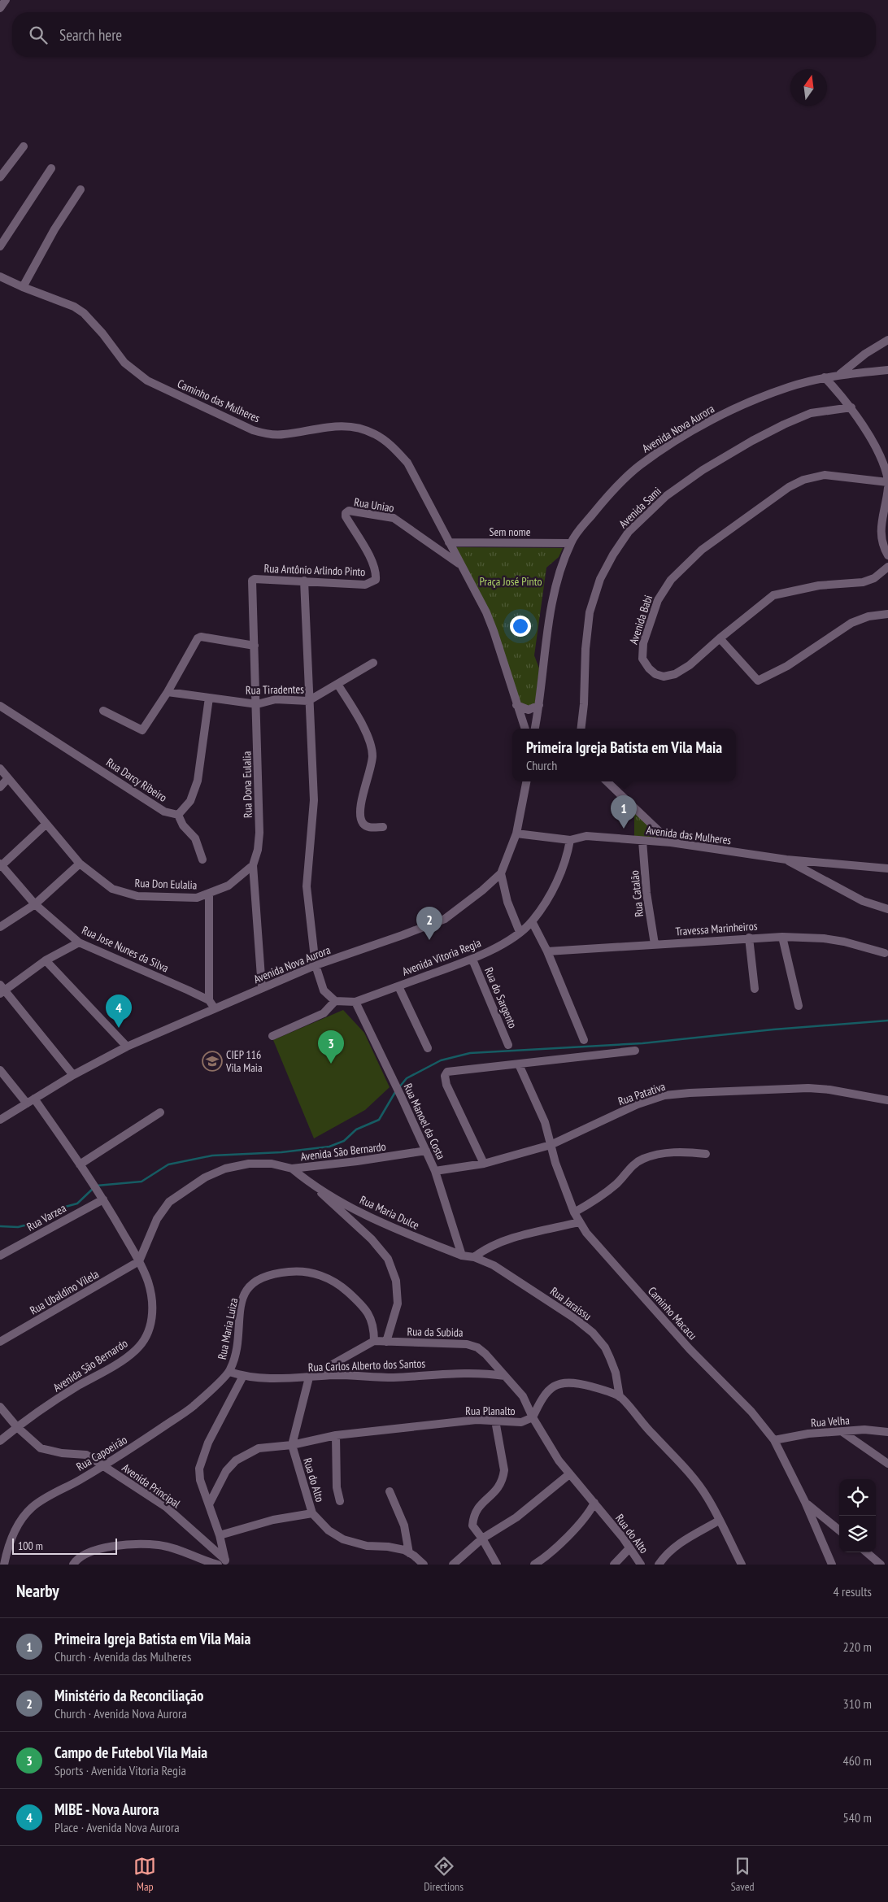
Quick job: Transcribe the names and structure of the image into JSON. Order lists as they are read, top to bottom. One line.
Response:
{"streets":{"street":["Caminho das Mulheres","Avenida Nova Aurora","Rua Uniao","Avenida Sami","Sem nome","Rua Antônio Arlindo Pinto","Avenida Babi","Rua Tiradentes","Rua Darcy Ribeiro","Rua Dona Eulalia","Avenida das Mulheres","Rua Don Eulalia","Rua Catalão","Travessa Marinheiros","Rua Jose Nunes da Silva","Avenida Vitoria Regia","Rua do Sargento","Rua Patativa","Rua Manoel da Costa","Avenida São Bernardo","Rua Maria Dulce","Rua Varzea","Rua Ubaldino Vilela","Rua Jaraissu","Caminho Macacu","Rua Maria Luiza","Rua da Subida","Rua Carlos Alberto dos Santos","Rua Planalto","Rua Velha","Rua Capoeirão","Rua do Alto","Avenida Principal"]},"crossings":[["Caminho das Mulheres","Rua Uniao"],["Caminho das Mulheres","Sem nome"],["Avenida Nova Aurora","Sem nome"],["Avenida Nova Aurora","Rua Dona Eulalia"],["Avenida Nova Aurora","Avenida das Mulheres"],["Avenida Nova Aurora","Avenida São Bernardo"],["Rua Uniao","Rua Antônio Arlindo Pinto"],["Rua Antônio Arlindo Pinto","Rua Dona Eulalia"],["Rua Tiradentes","Rua Dona Eulalia"],["Rua Dona Eulalia","Rua Don Eulalia"],["Avenida das Mulheres","Rua Catalão"],["Avenida das Mulheres","Avenida Vitoria Regia"],["Rua Catalão","Travessa Marinheiros"],["Avenida Vitoria Regia","Rua do Sargento"],["Avenida Vitoria Regia","Rua Manoel da Costa"],["Rua Patativa","Rua Manoel da Costa"],["Rua Patativa","Caminho Macacu"],["Rua Manoel da Costa","Avenida São Bernardo"],["Rua Manoel da Costa","Rua Maria Dulce"],["Rua Manoel da Costa","Rua Jaraissu"],["Avenida São Bernardo","Rua Maria Dulce"],["Avenida São Bernardo","Rua Varzea"],["Avenida São Bernardo","Rua Ubaldino Vilela"],["Avenida São Bernardo","Avenida Principal"],["Rua Maria Dulce","Rua Jaraissu"],["Caminho Macacu","Rua Velha"],["Rua Maria Luiza","Rua da Subida"],["Rua Maria Luiza","Rua Carlos Alberto dos Santos"],["Rua Maria Luiza","Rua Capoeirão"],["Rua da Subida","Rua Carlos Alberto dos Santos"],["Rua da Subida","Rua Planalto"],["Rua da Subida","Rua Capoeirão"],["Rua da Subida","Rua do Alto"],["Rua Carlos Alberto dos Santos","Rua Capoeirão"],["Rua Planalto","Rua do Alto"],["Rua Capoeirão","Avenida Principal"]],"parks":["Praça José Pinto"],"places":{"school or university":["CIEP 116 Vila Maia"]},"scale_bar":"100 m","north":"top","page":{"search":"Search here","popup":["Primeira Igreja Batista em Vila Maia","Church"],"pins":["1","2","4","3"],"scale":"100 m","heading":["Nearby","4 results"],"list":[{"mark":"1","name":"Primeira Igreja Batista em Vila Maia","note":"Church · Avenida das Mulheres","value":"220 m"},{"mark":"2","name":"Ministério da Reconciliação","note":"Church · Avenida Nova Aurora","value":"310 m"},{"mark":"3","name":"Campo de Futebol Vila Maia","note":"Sports · Avenida Vitoria Regia","value":"460 m"},{"mark":"4","name":"MIBE - Nova Aurora","note":"Place · Avenida Nova Aurora","value":"540 m"}],"nav":["Map","Directions","Saved"]}}
